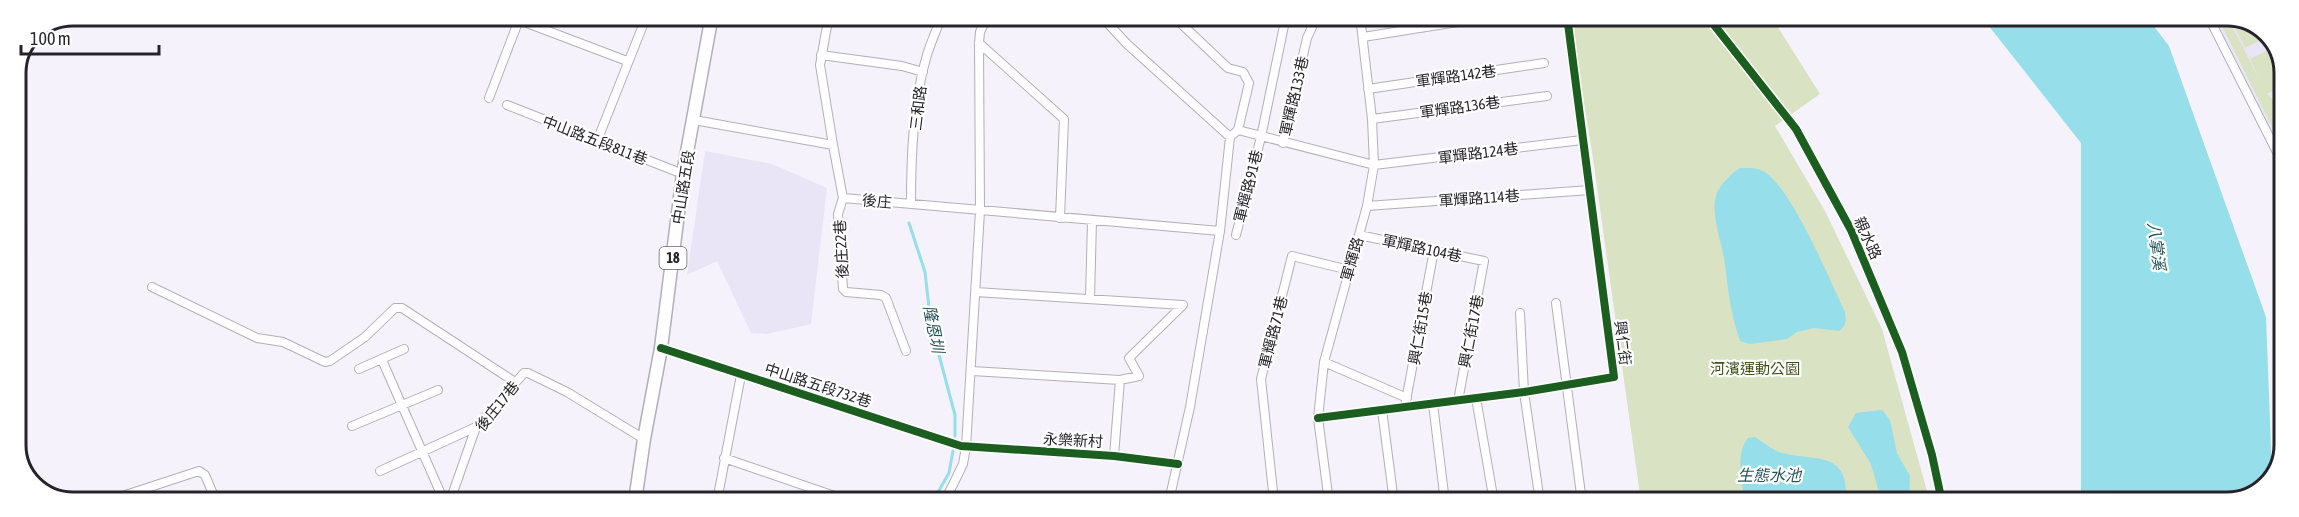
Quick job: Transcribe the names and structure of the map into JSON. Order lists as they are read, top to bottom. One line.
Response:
{"streets":{"main road":["中山路五段","18"],"street":["軍輝路142巷","軍輝路133巷","軍輝路136巷","三和路","中山路五段811巷","軍輝路124巷","軍輝路91巷","軍輝路114巷","後庄","親水路","軍輝路104巷","後庄22巷","軍輝路","興仁街15巷","興仁街17巷","軍輝路71巷","興仁街","中山路五段732巷","後庄17巷","永樂新村"]},"crossings":[["軍輝路142巷","軍輝路"],["軍輝路133巷","軍輝路91巷"],["軍輝路136巷","軍輝路"],["三和路","後庄"],["中山路五段811巷","中山路五段"],["軍輝路124巷","軍輝路91巷"],["軍輝路124巷","軍輝路"],["軍輝路124巷","興仁街"],["軍輝路91巷","軍輝路"],["中山路五段","中山路五段732巷"],["中山路五段","後庄17巷"],["軍輝路114巷","軍輝路"],["軍輝路114巷","興仁街"],["後庄","後庄22巷"],["軍輝路104巷","軍輝路"],["軍輝路104巷","興仁街15巷"],["軍輝路104巷","興仁街17巷"],["軍輝路","軍輝路71巷"],["軍輝路","興仁街"],["興仁街15巷","興仁街"],["興仁街17巷","興仁街"],["中山路五段732巷","永樂新村"]],"water":["八掌溪","隆恩圳","生態水池"],"parks":["河濱運動公園"],"scale_bar":"100 m"}
